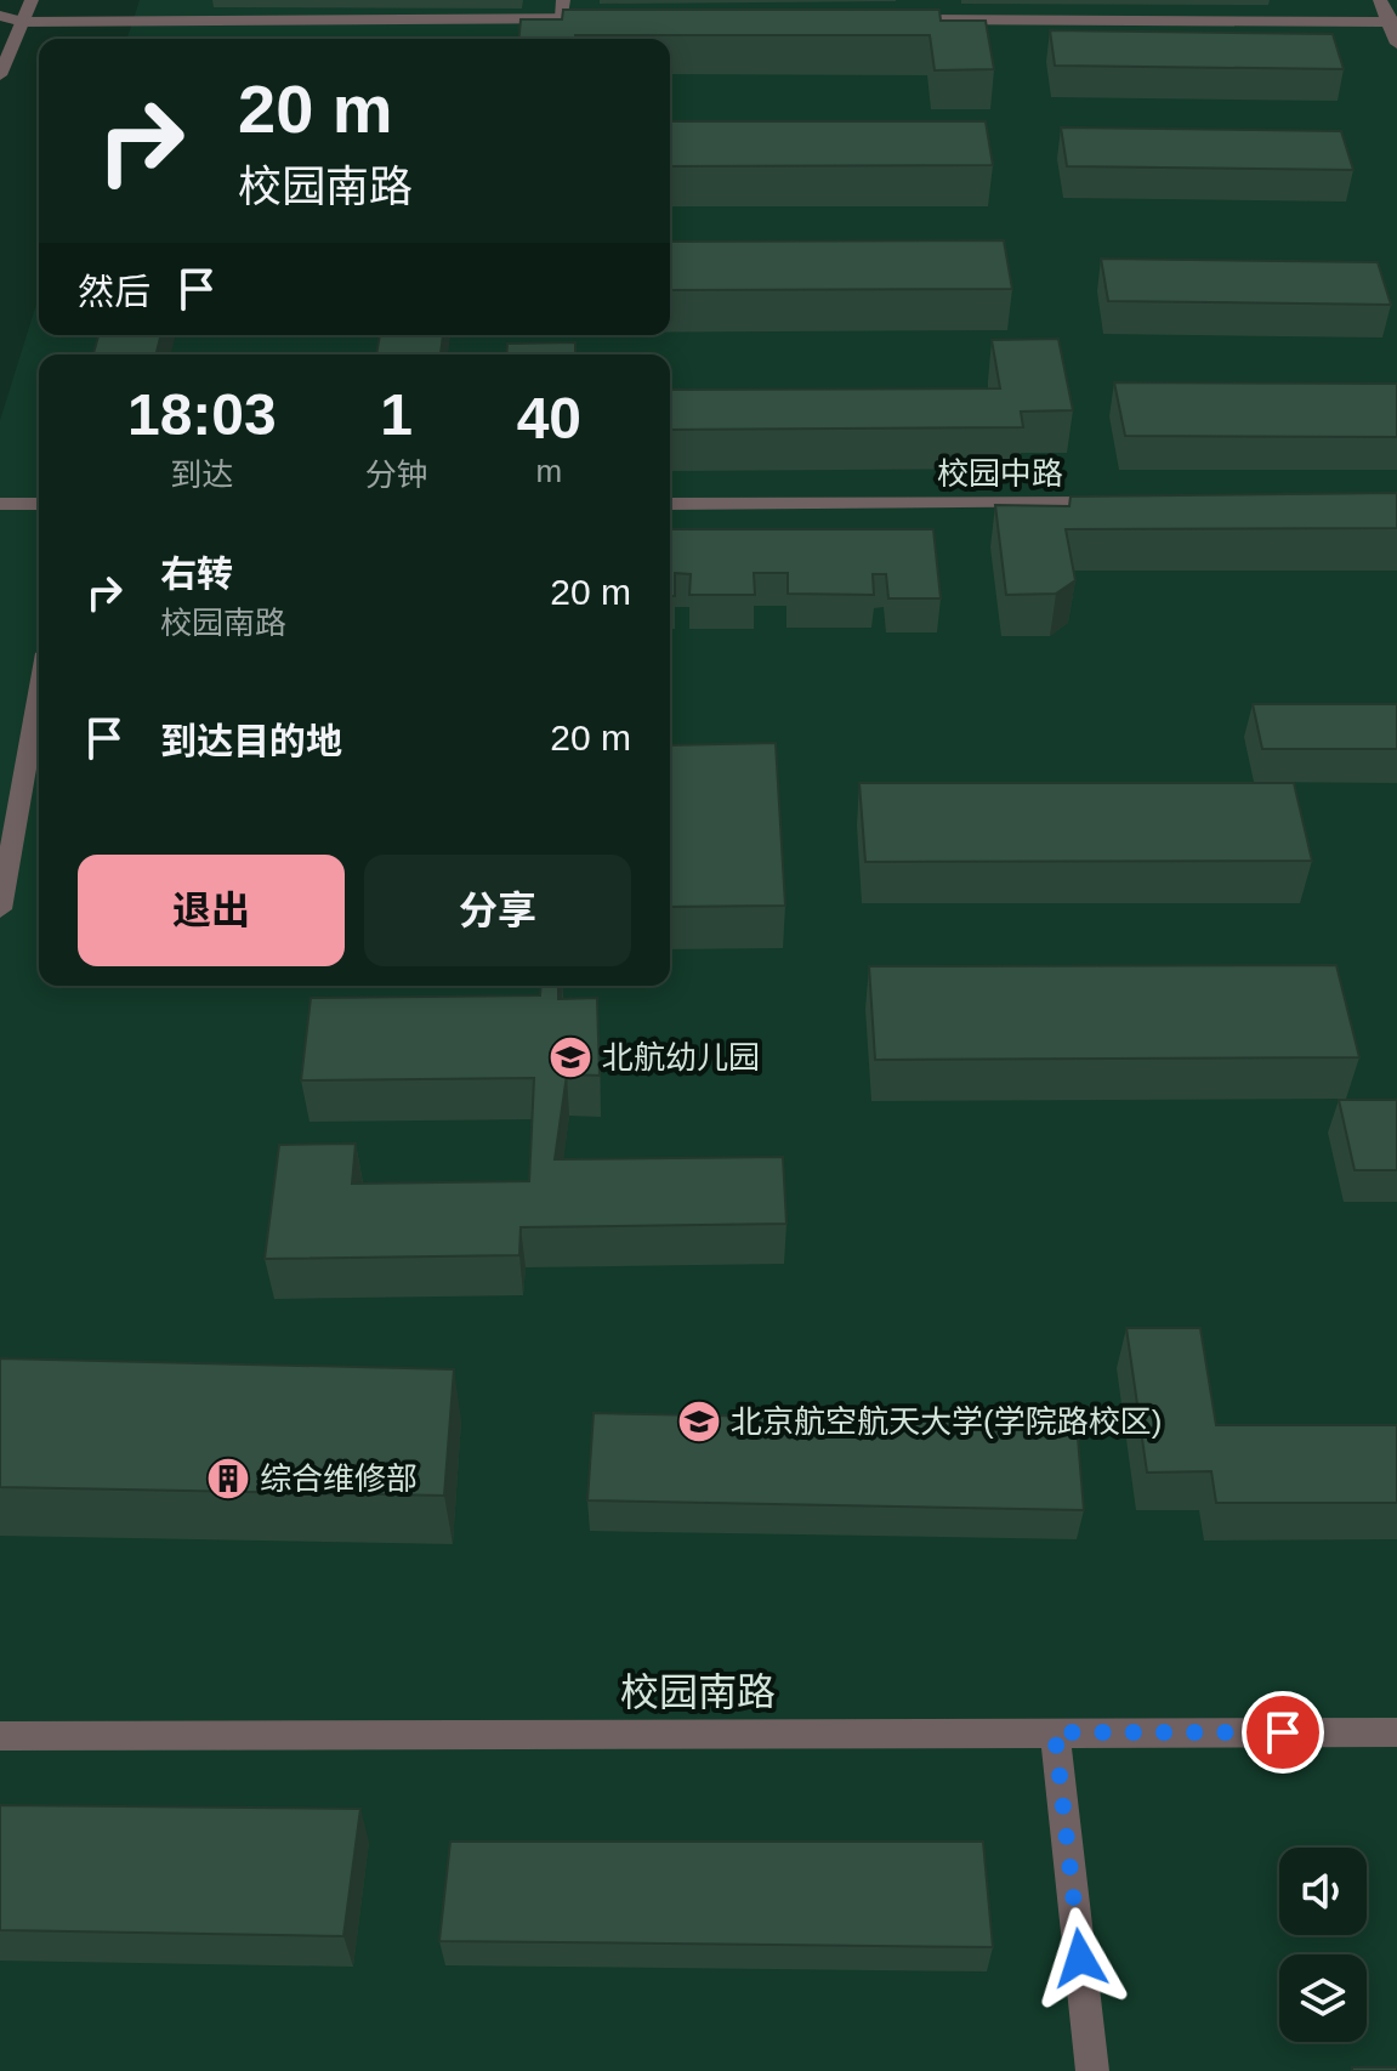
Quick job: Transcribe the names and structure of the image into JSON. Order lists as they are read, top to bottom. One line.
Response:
{"streets":{"street":["校园中路","校园南路"]},"places":{"school or university":["北航幼儿园","北京航空航天大学(学院路校区)"],"building":["综合维修部"]},"page":{"turn":["20 m","校园南路"],"then":"然后","eta":["18:03","到达","1","分钟","40","m"],"list":[{"name":"右转","note":"校园南路","value":"20 m"},{"name":"到达目的地","value":"20 m"}],"buttons":["退出","分享"]}}
